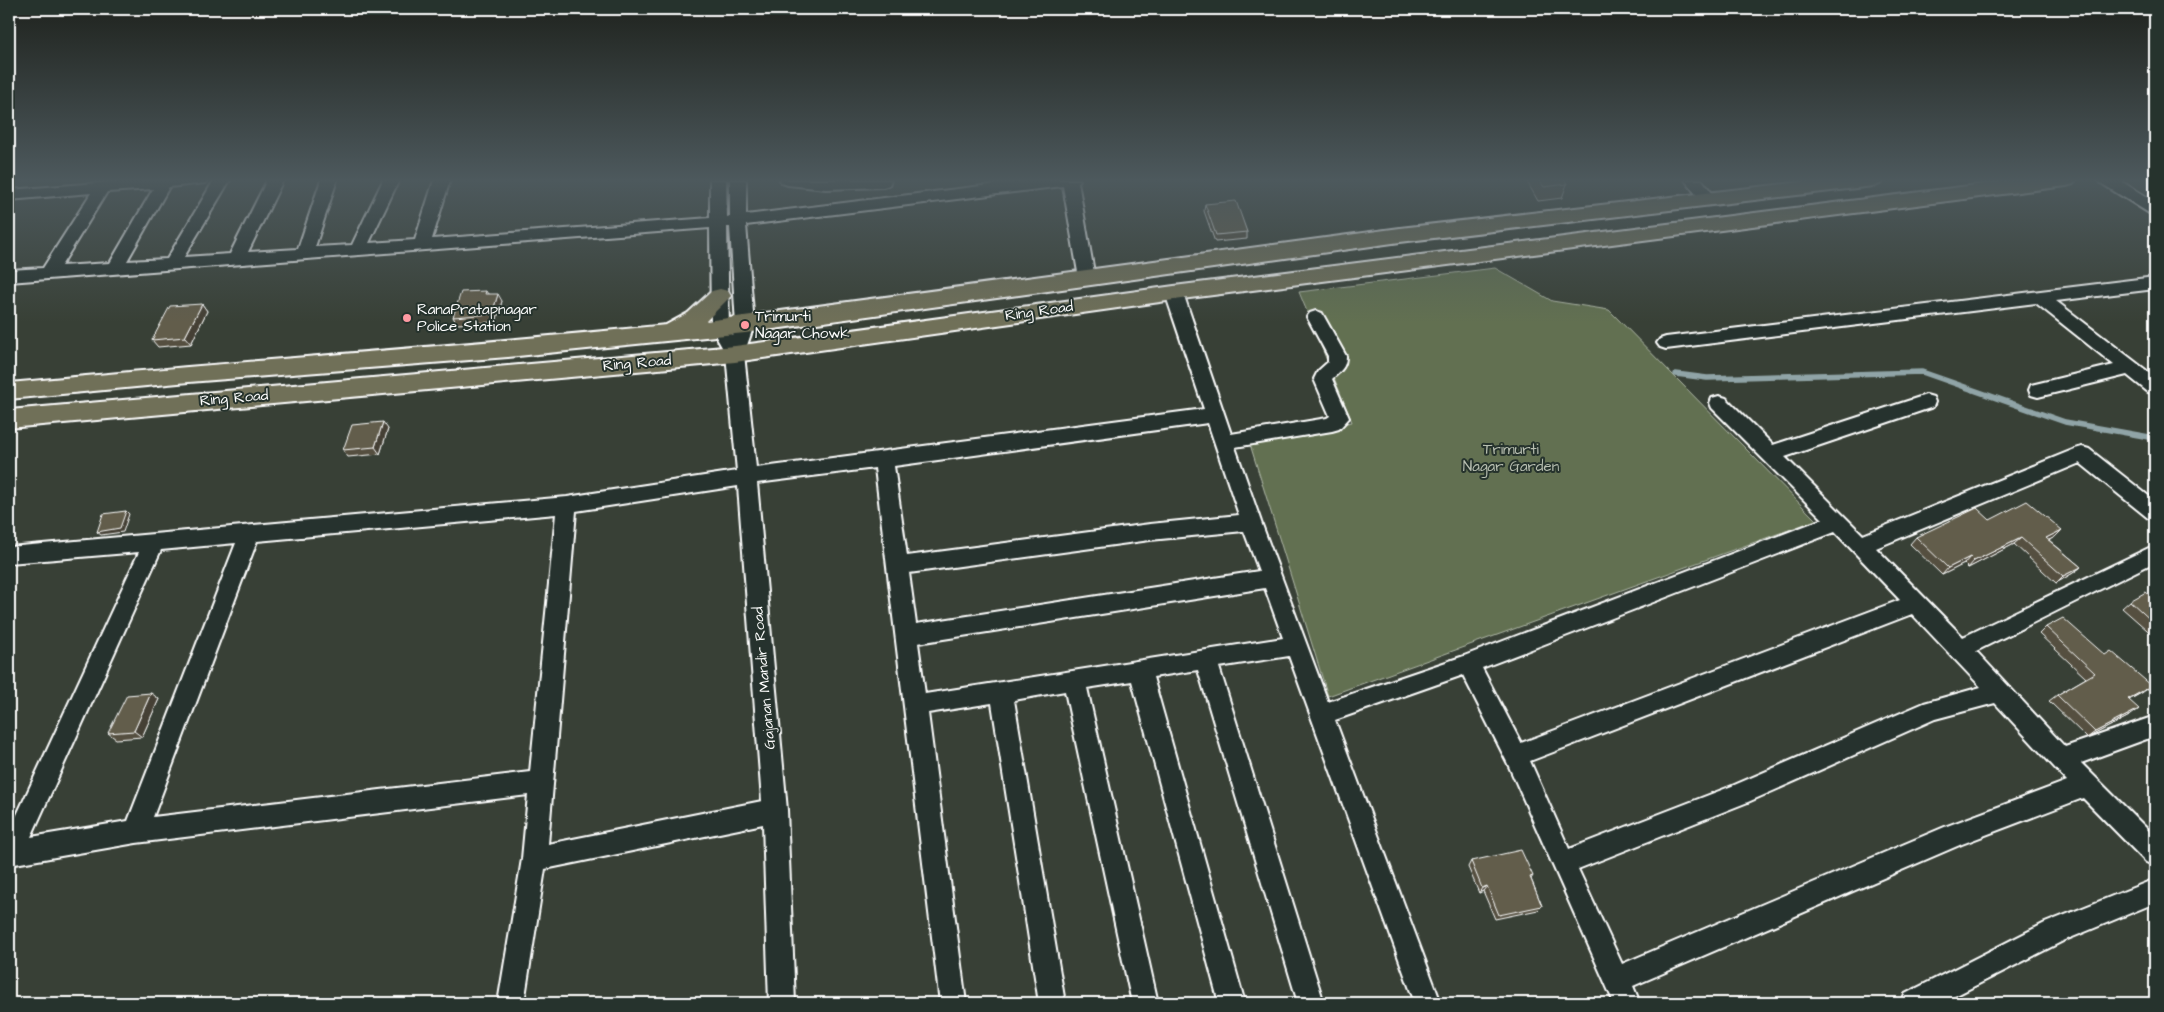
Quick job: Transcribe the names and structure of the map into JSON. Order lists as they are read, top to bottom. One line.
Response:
{"streets":{"main road":["Ring Road"],"street":["Gajanan Mandir Road"]},"crossings":[["Ring Road","Gajanan Mandir Road"]],"parks":["Trimurti Nagar Garden"],"places":["RanaPratapnagar Police Station","Trimurti Nagar Chowk"]}
